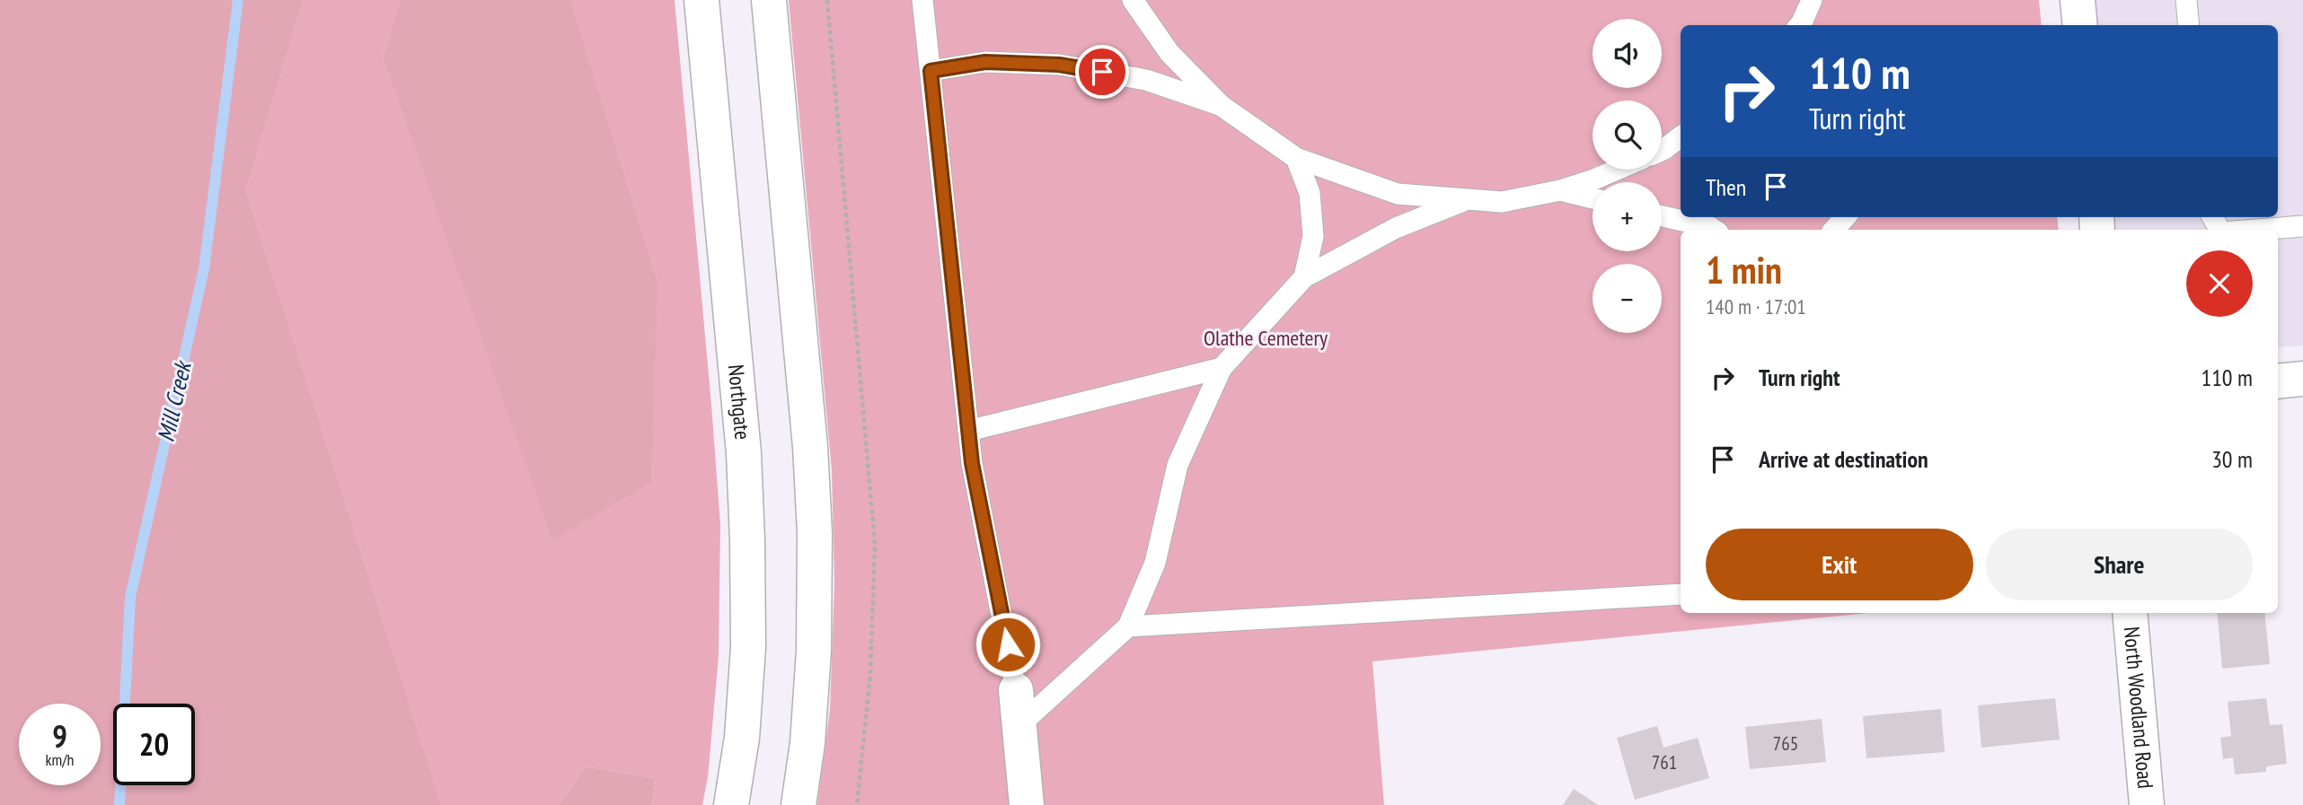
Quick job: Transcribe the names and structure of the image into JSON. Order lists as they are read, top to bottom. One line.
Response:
{"streets":{"main road":["Northgate","North Woodland Road"]},"water":["Mill Creek"],"parks":["Olathe Cemetery"],"house_numbers":["765","761"],"page":{"map_buttons":["+","−"],"turn":["110 m","Turn right"],"then":"Then","heading":["1 min","140 m · 17:01"],"list":[{"name":"Turn right","value":"110 m"},{"name":"Arrive at destination","value":"30 m"}],"buttons":["Exit","Share"],"speed":"9 km/h","limit":"20"}}
